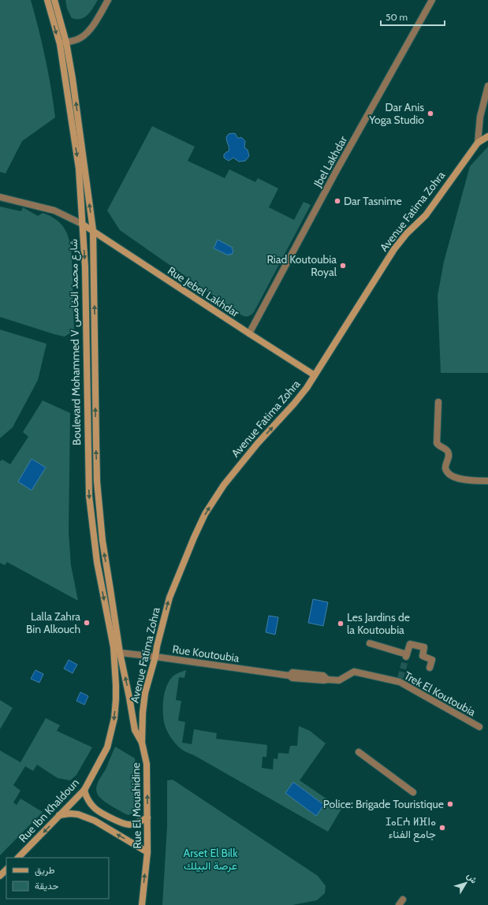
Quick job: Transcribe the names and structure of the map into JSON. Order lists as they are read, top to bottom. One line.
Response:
{"streets":{"main road":["Avenue Fatima Zohra","Rue Jebel Lakhdar","Boulevard Mohammed V شارع محمد الخامس","Rue El Mouahidine","Rue Ibn Khaldoun"],"street":["Jbel Lakhdar","Rue Koutoubia","Trek El Koutoubia"]},"crossings":[["Jbel Lakhdar","Rue Jebel Lakhdar"],["Avenue Fatima Zohra","Rue Jebel Lakhdar"],["Avenue Fatima Zohra","Rue Koutoubia"],["Avenue Fatima Zohra","Rue El Mouahidine"],["Rue Jebel Lakhdar","Boulevard Mohammed V شارع محمد الخامس"],["Boulevard Mohammed V شارع محمد الخامس","Rue Koutoubia"],["Boulevard Mohammed V شارع محمد الخامس","Rue El Mouahidine"],["Boulevard Mohammed V شارع محمد الخامس","Rue Ibn Khaldoun"],["Rue Koutoubia","Trek El Koutoubia"],["Rue Koutoubia","Rue El Mouahidine"]],"one_way":["Avenue Fatima Zohra","Rue El Mouahidine","Rue Ibn Khaldoun"],"parks":["Arset El Bilk عرصة البيلك"],"places":["Dar Anis Yoga Studio","Dar Tasnime","Riad Koutoubia Royal","Lalla Zahra Bin Alkouch","Les Jardins de la Koutoubia","Police: Brigade Touristique","ⵊⴰⵎⵄ ⵍⴼⵏⴰ جامع الفناء"],"legend":["طريق","حديقة"],"scale_bar":"50 m","north":"top right"}
